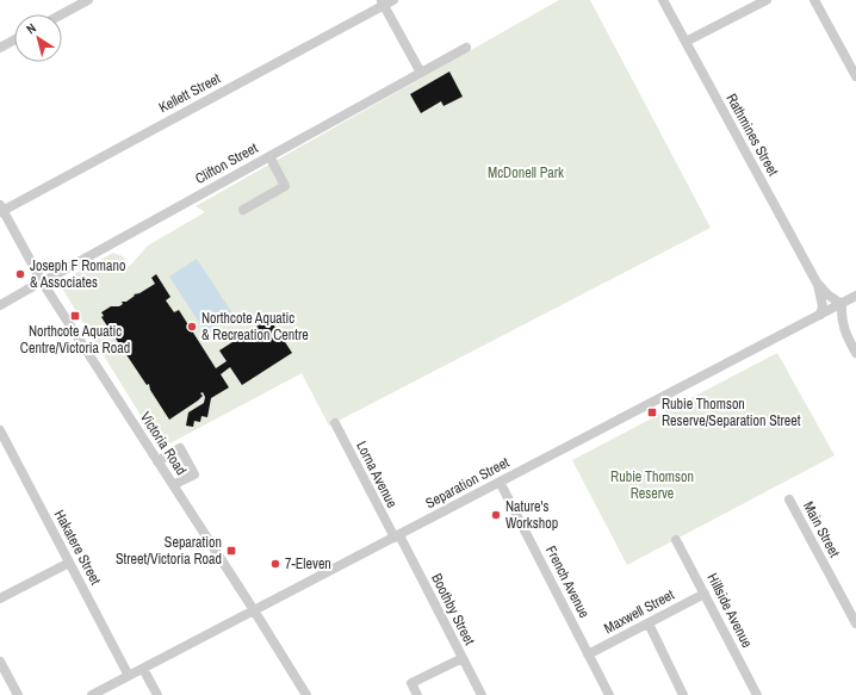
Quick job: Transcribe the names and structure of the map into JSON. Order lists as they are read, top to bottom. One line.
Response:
{"streets":{"street":["Kellett Street","Rathmines Street","Clifton Street","Victoria Road","Lorna Avenue","Separation Street","Main Street","Hakatere Street","French Avenue","Boothby Street","Hillside Avenue","Maxwell Street"]},"crossings":[["Kellett Street","Victoria Road"],["Rathmines Street","Separation Street"],["Clifton Street","Victoria Road"],["Victoria Road","Separation Street"],["Lorna Avenue","Separation Street"],["Lorna Avenue","Boothby Street"],["Separation Street","Hakatere Street"],["Separation Street","French Avenue"],["Separation Street","Boothby Street"],["French Avenue","Maxwell Street"],["Hillside Avenue","Maxwell Street"]],"parks":["McDonell Park","Rubie Thomson Reserve"],"places":{"other":["Joseph F Romano & Associates","Northcote Aquatic & Recreation Centre","Nature's Workshop","7-Eleven"],"transit":["Northcote Aquatic Centre/Victoria Road","Rubie Thomson Reserve/Separation Street","Separation Street/Victoria Road"]},"north":"top left"}
